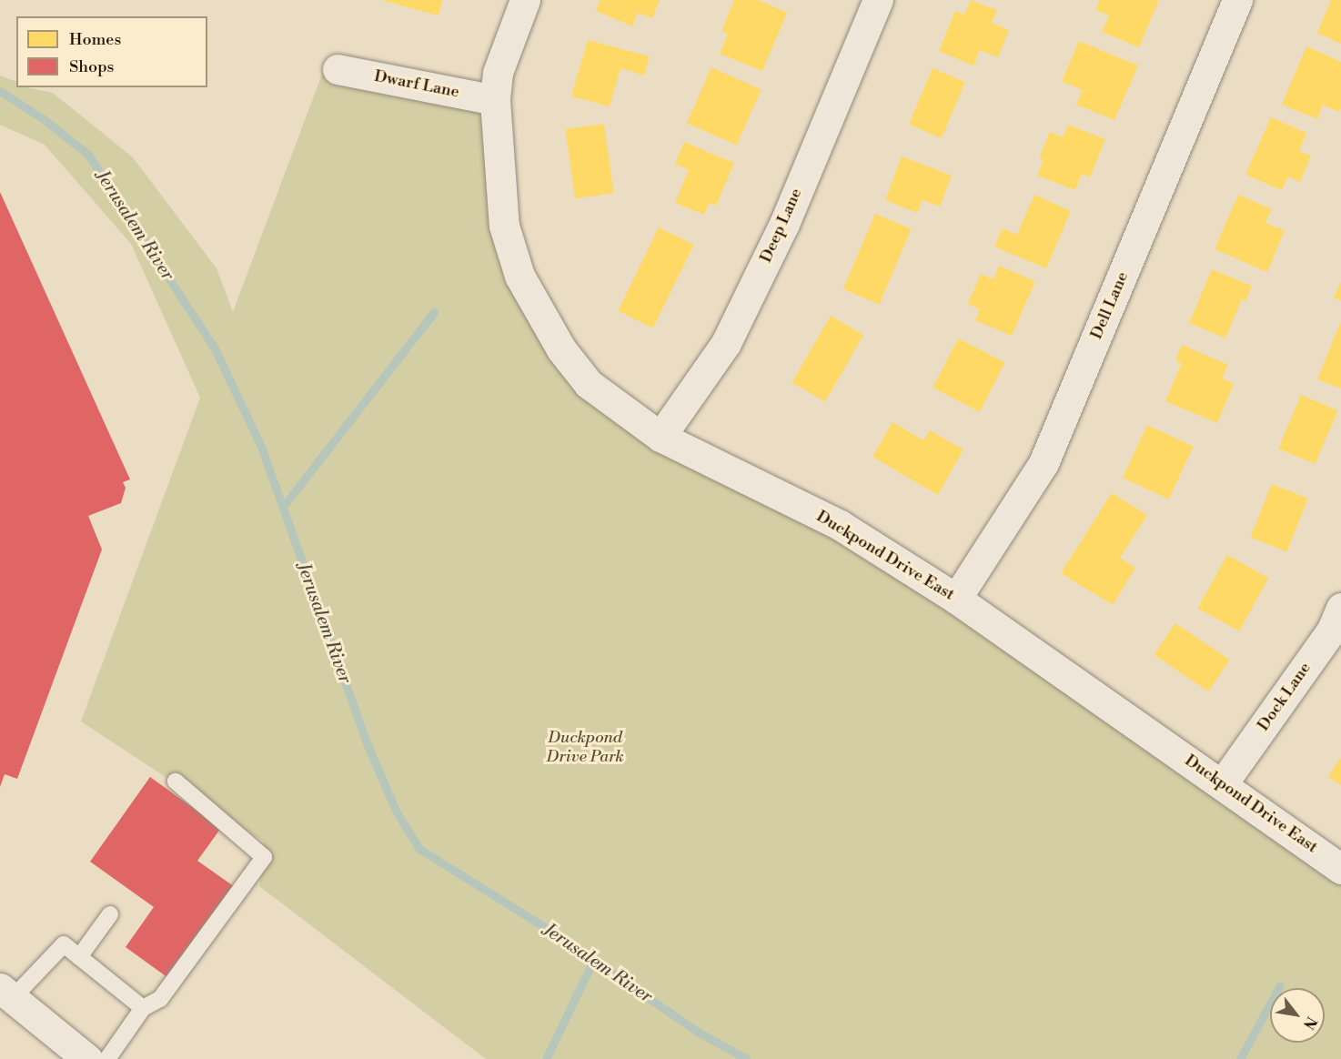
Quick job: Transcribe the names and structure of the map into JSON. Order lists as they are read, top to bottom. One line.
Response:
{"streets":{"street":["Dwarf Lane","Deep Lane","Dell Lane","Duckpond Drive East","Dock Lane"]},"crossings":[["Dwarf Lane","Duckpond Drive East"],["Deep Lane","Duckpond Drive East"],["Dell Lane","Duckpond Drive East"],["Duckpond Drive East","Dock Lane"]],"water":["Jerusalem River"],"parks":["Duckpond Drive Park"],"legend":["Homes","Shops"],"north":"bottom right"}
